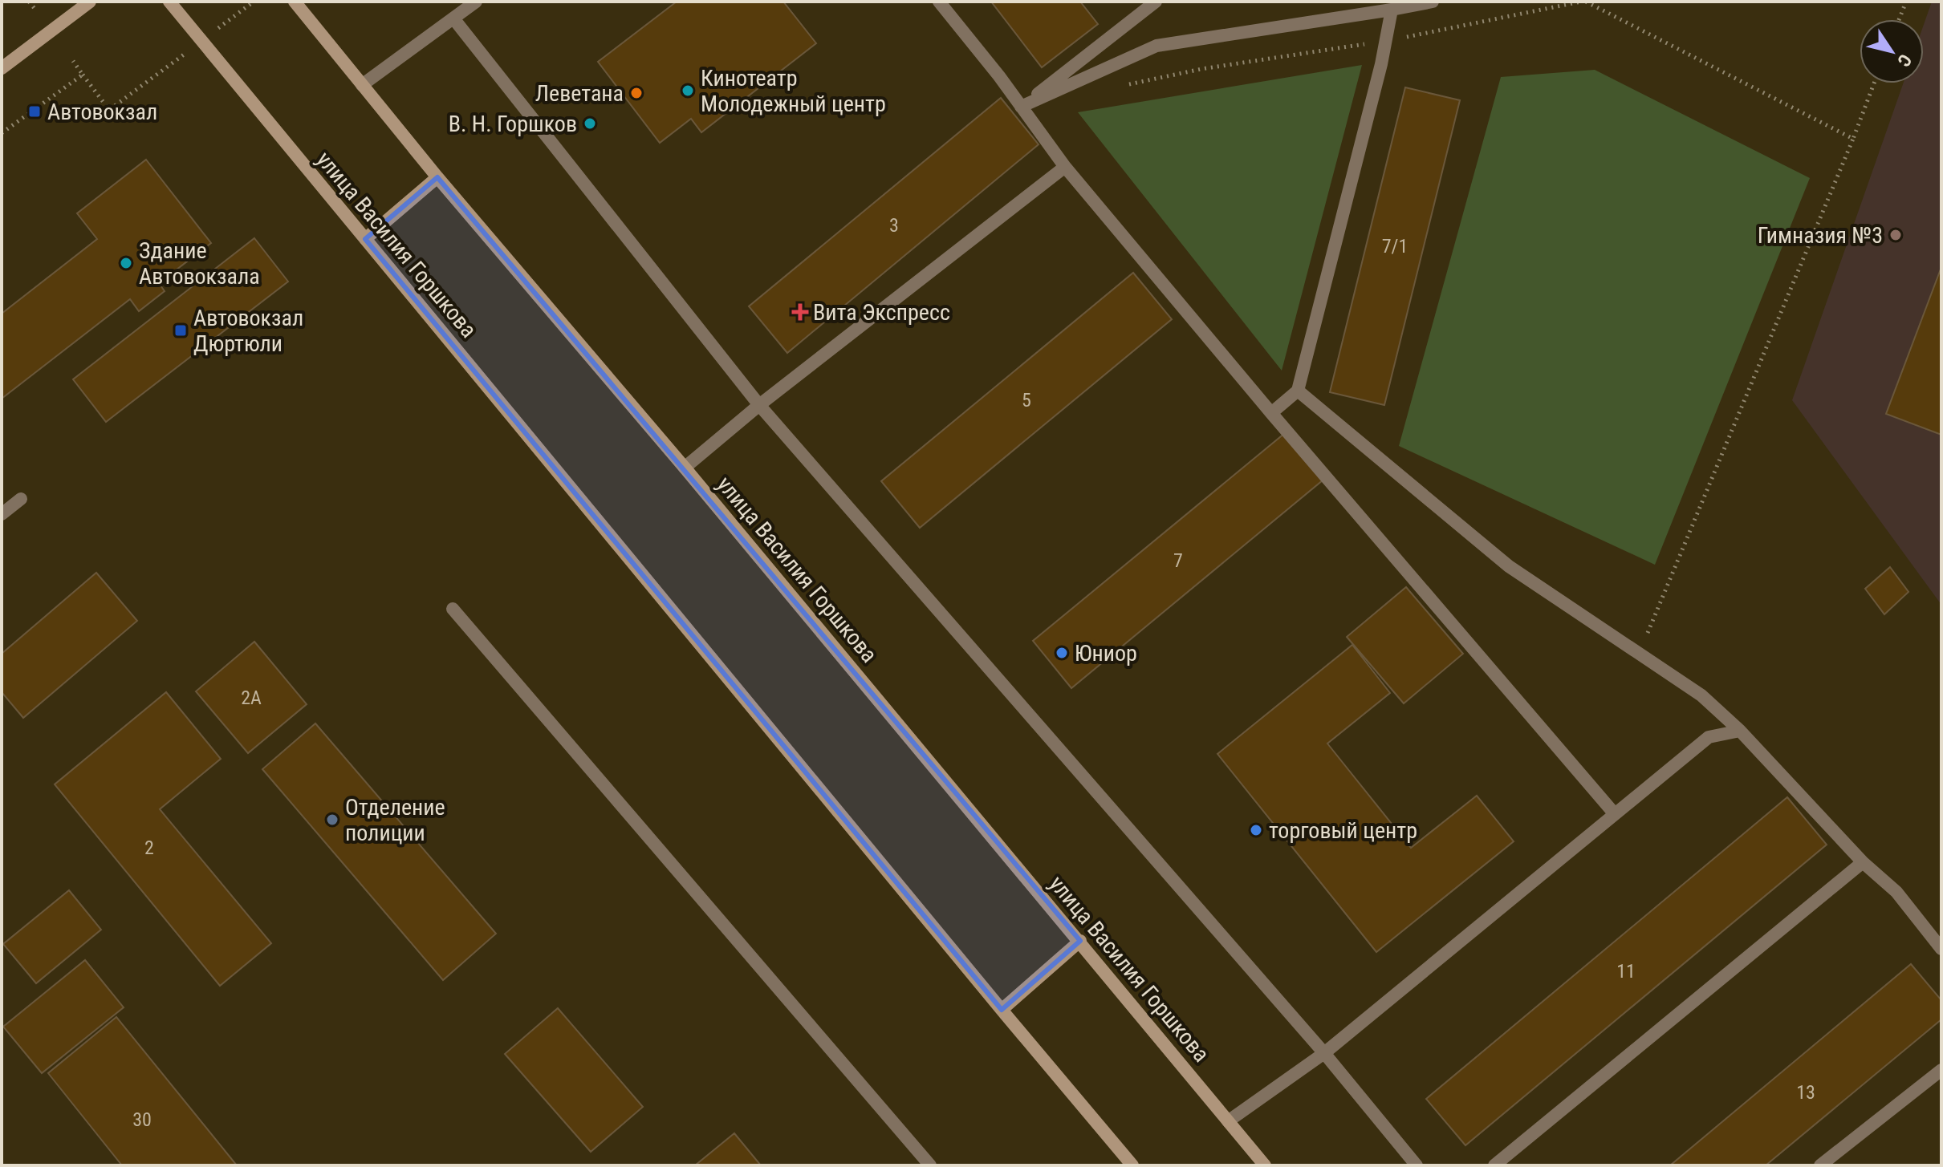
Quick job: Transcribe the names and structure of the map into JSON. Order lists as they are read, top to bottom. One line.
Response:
{"streets":{"main road":["улица Василия Горшкова"]},"places":{"other":["Кинотеатр Молодежный центр","Леветана","В. Н. Горшков","Гимназия №3","Здание Автовокзала","Юниор","Отделение полиции","торговый центр"],"transit":["Автовокзал","Автовокзал Дюртюли"],"health":["Вита Экспресс"]},"house_numbers":["3","7/1","5","7","2А","2","11","13","30"],"north":"bottom right"}
